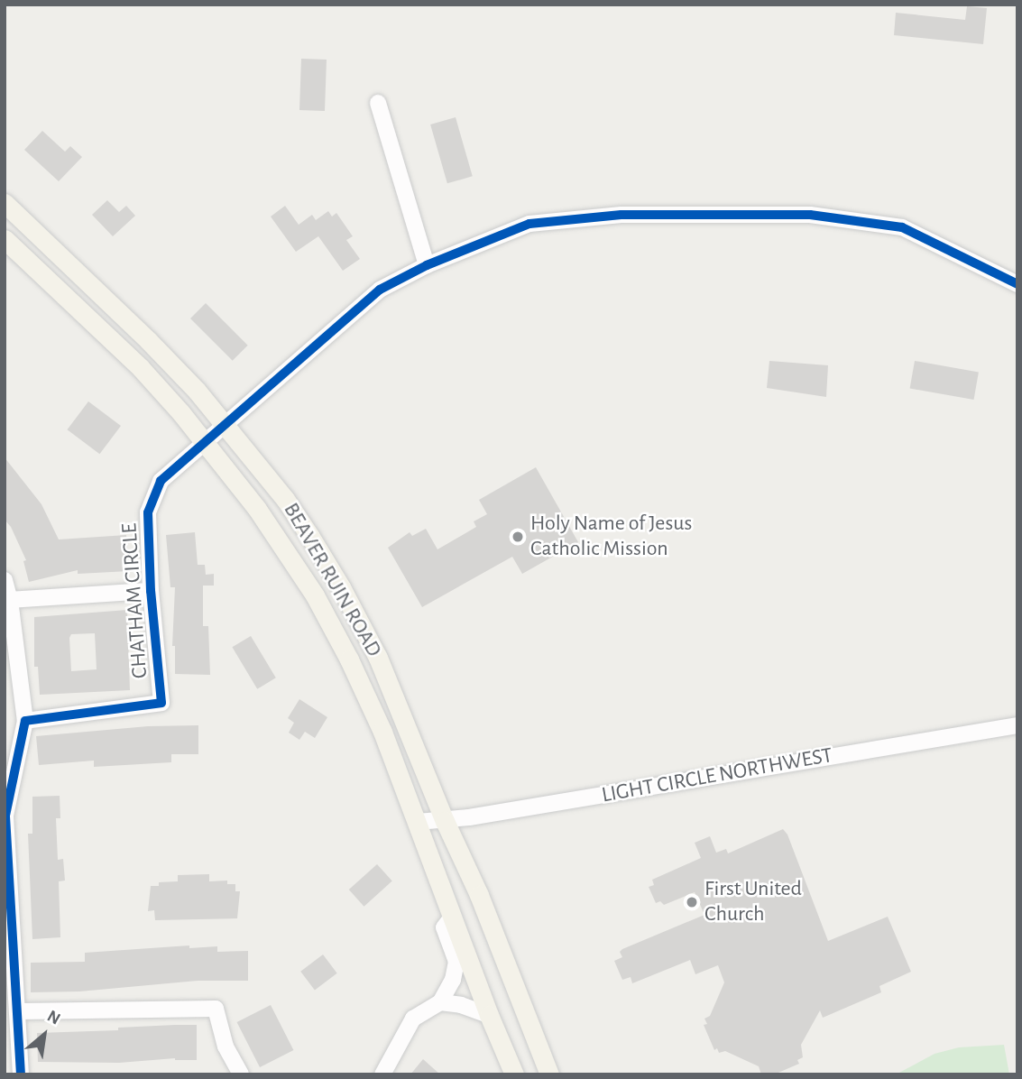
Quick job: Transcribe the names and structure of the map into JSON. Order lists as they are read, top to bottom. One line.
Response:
{"streets":{"main road":["BEAVER RUIN ROAD"],"street":["CHATHAM CIRCLE","LIGHT CIRCLE NORTHWEST"]},"crossings":[["BEAVER RUIN ROAD","CHATHAM CIRCLE"],["BEAVER RUIN ROAD","LIGHT CIRCLE NORTHWEST"]],"places":["Holy Name of Jesus Catholic Mission","First United Church"],"north":"top right"}
